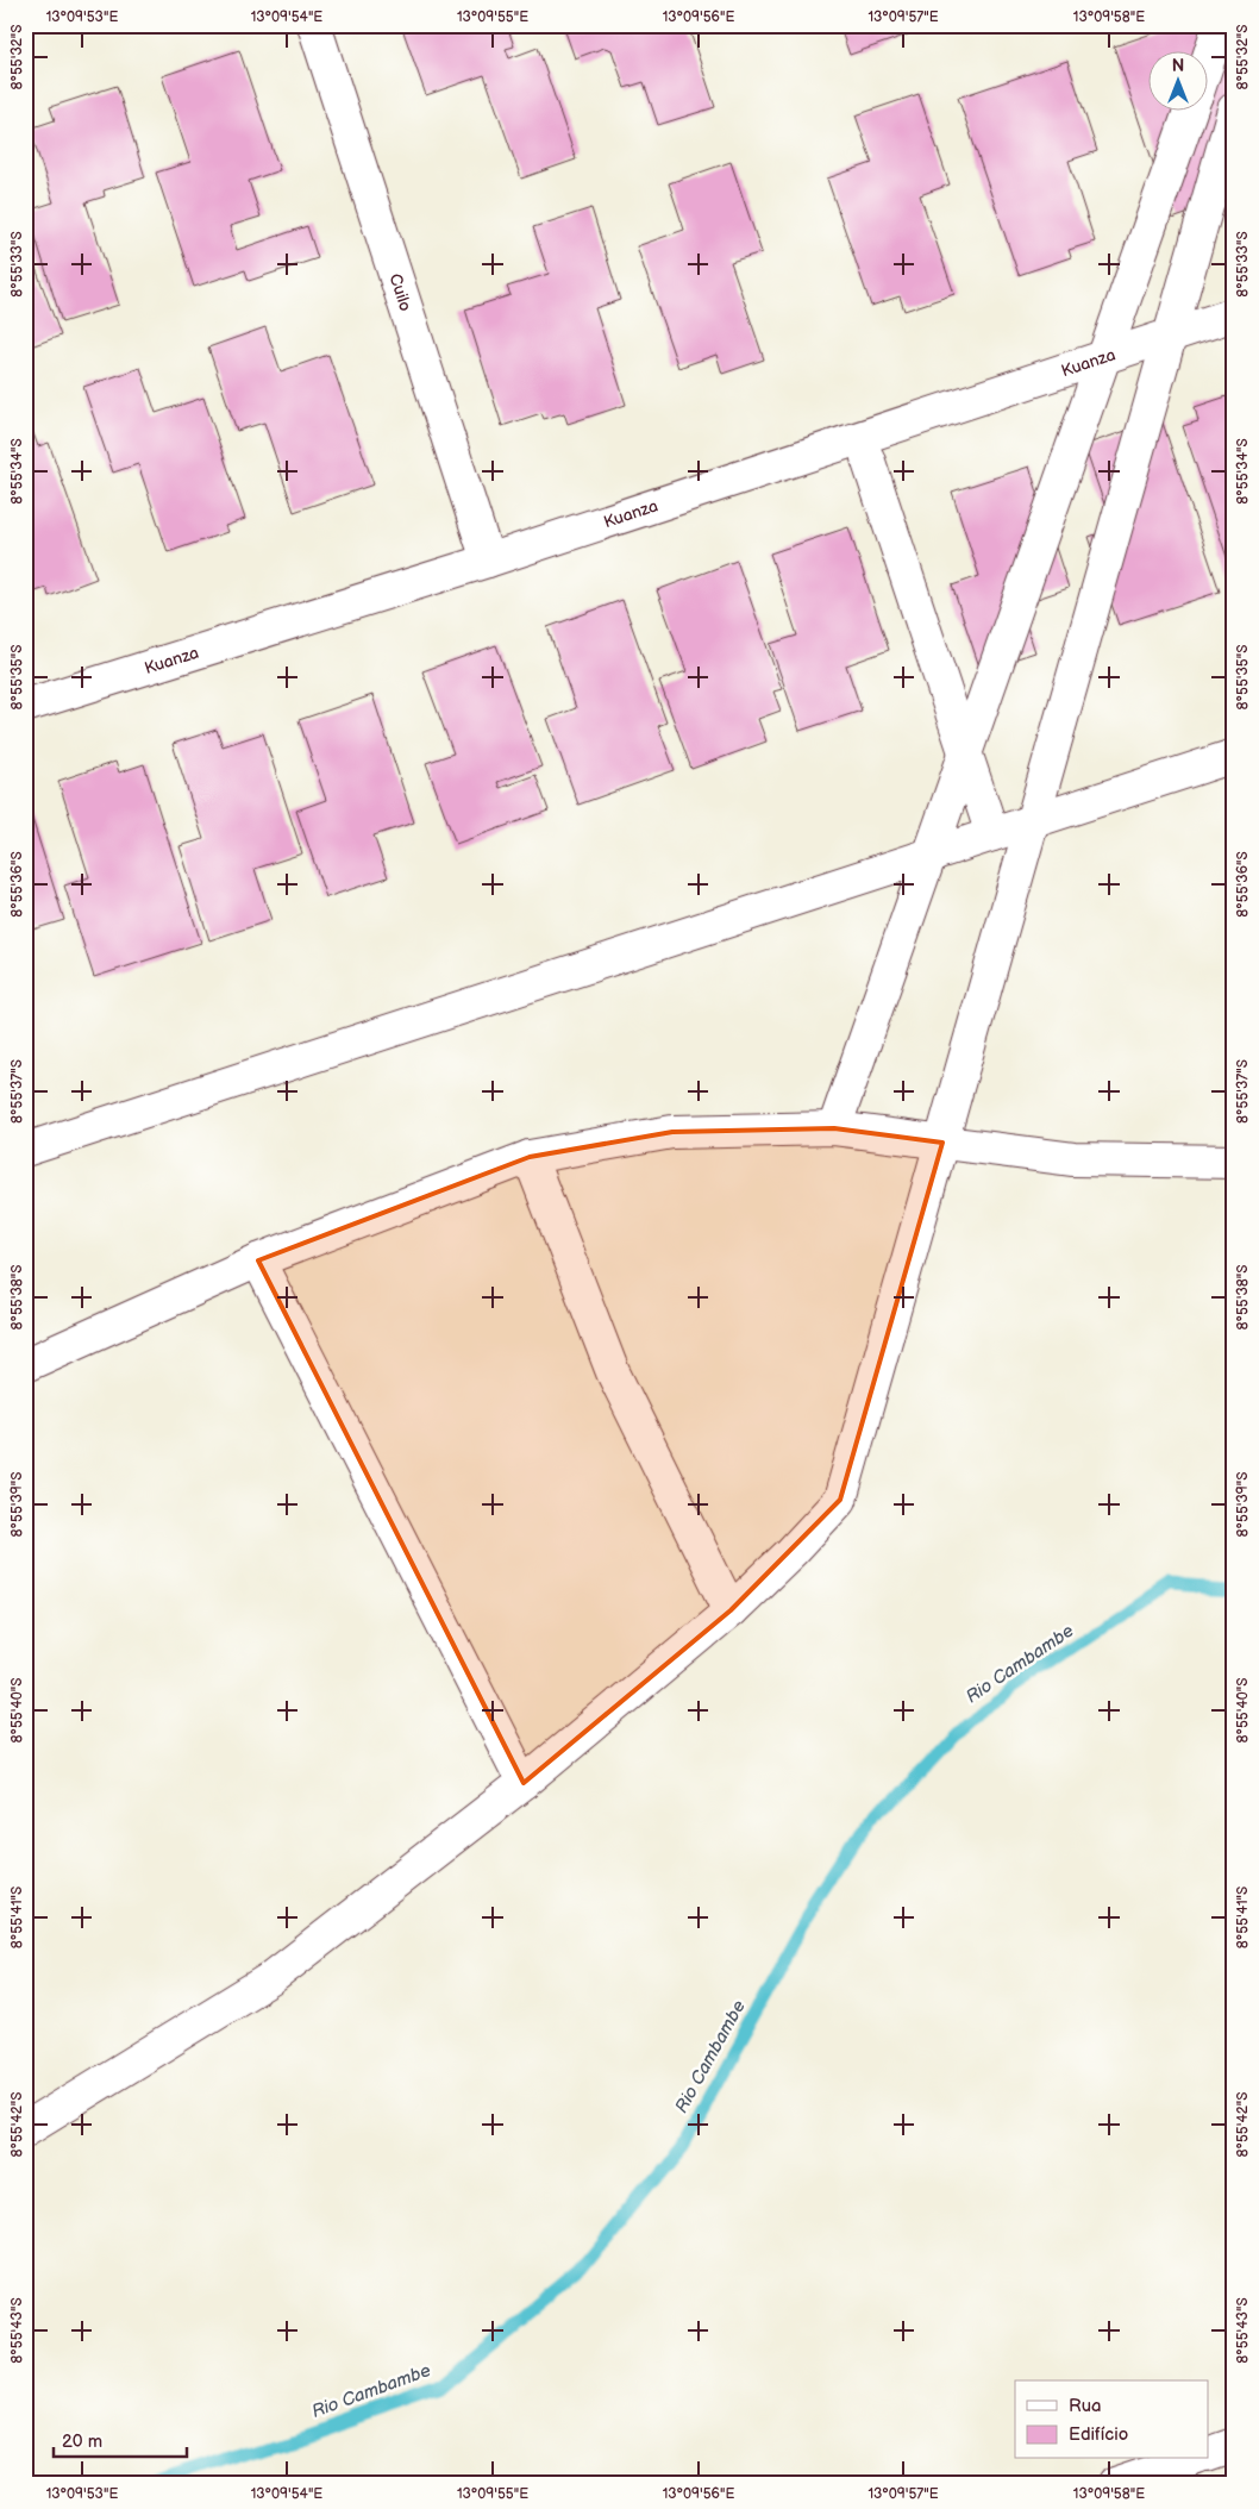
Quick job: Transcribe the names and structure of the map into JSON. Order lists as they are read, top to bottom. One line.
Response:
{"streets":{"street":["Cuilo","Kuanza"]},"crossings":[["Cuilo","Kuanza"]],"water":["Rio Cambambe"],"legend":["Rua","Edifício"],"scale_bar":"20 m","north":"top","coordinates":["13°09'53\"E","13°09'54\"E","13°09'55\"E","13°09'56\"E","13°09'57\"E","13°09'58\"E","8°55'32\"S","8°55'33\"S","8°55'34\"S","8°55'35\"S","8°55'36\"S","8°55'37\"S","8°55'38\"S","8°55'39\"S","8°55'40\"S","8°55'41\"S","8°55'42\"S","8°55'43\"S"]}
